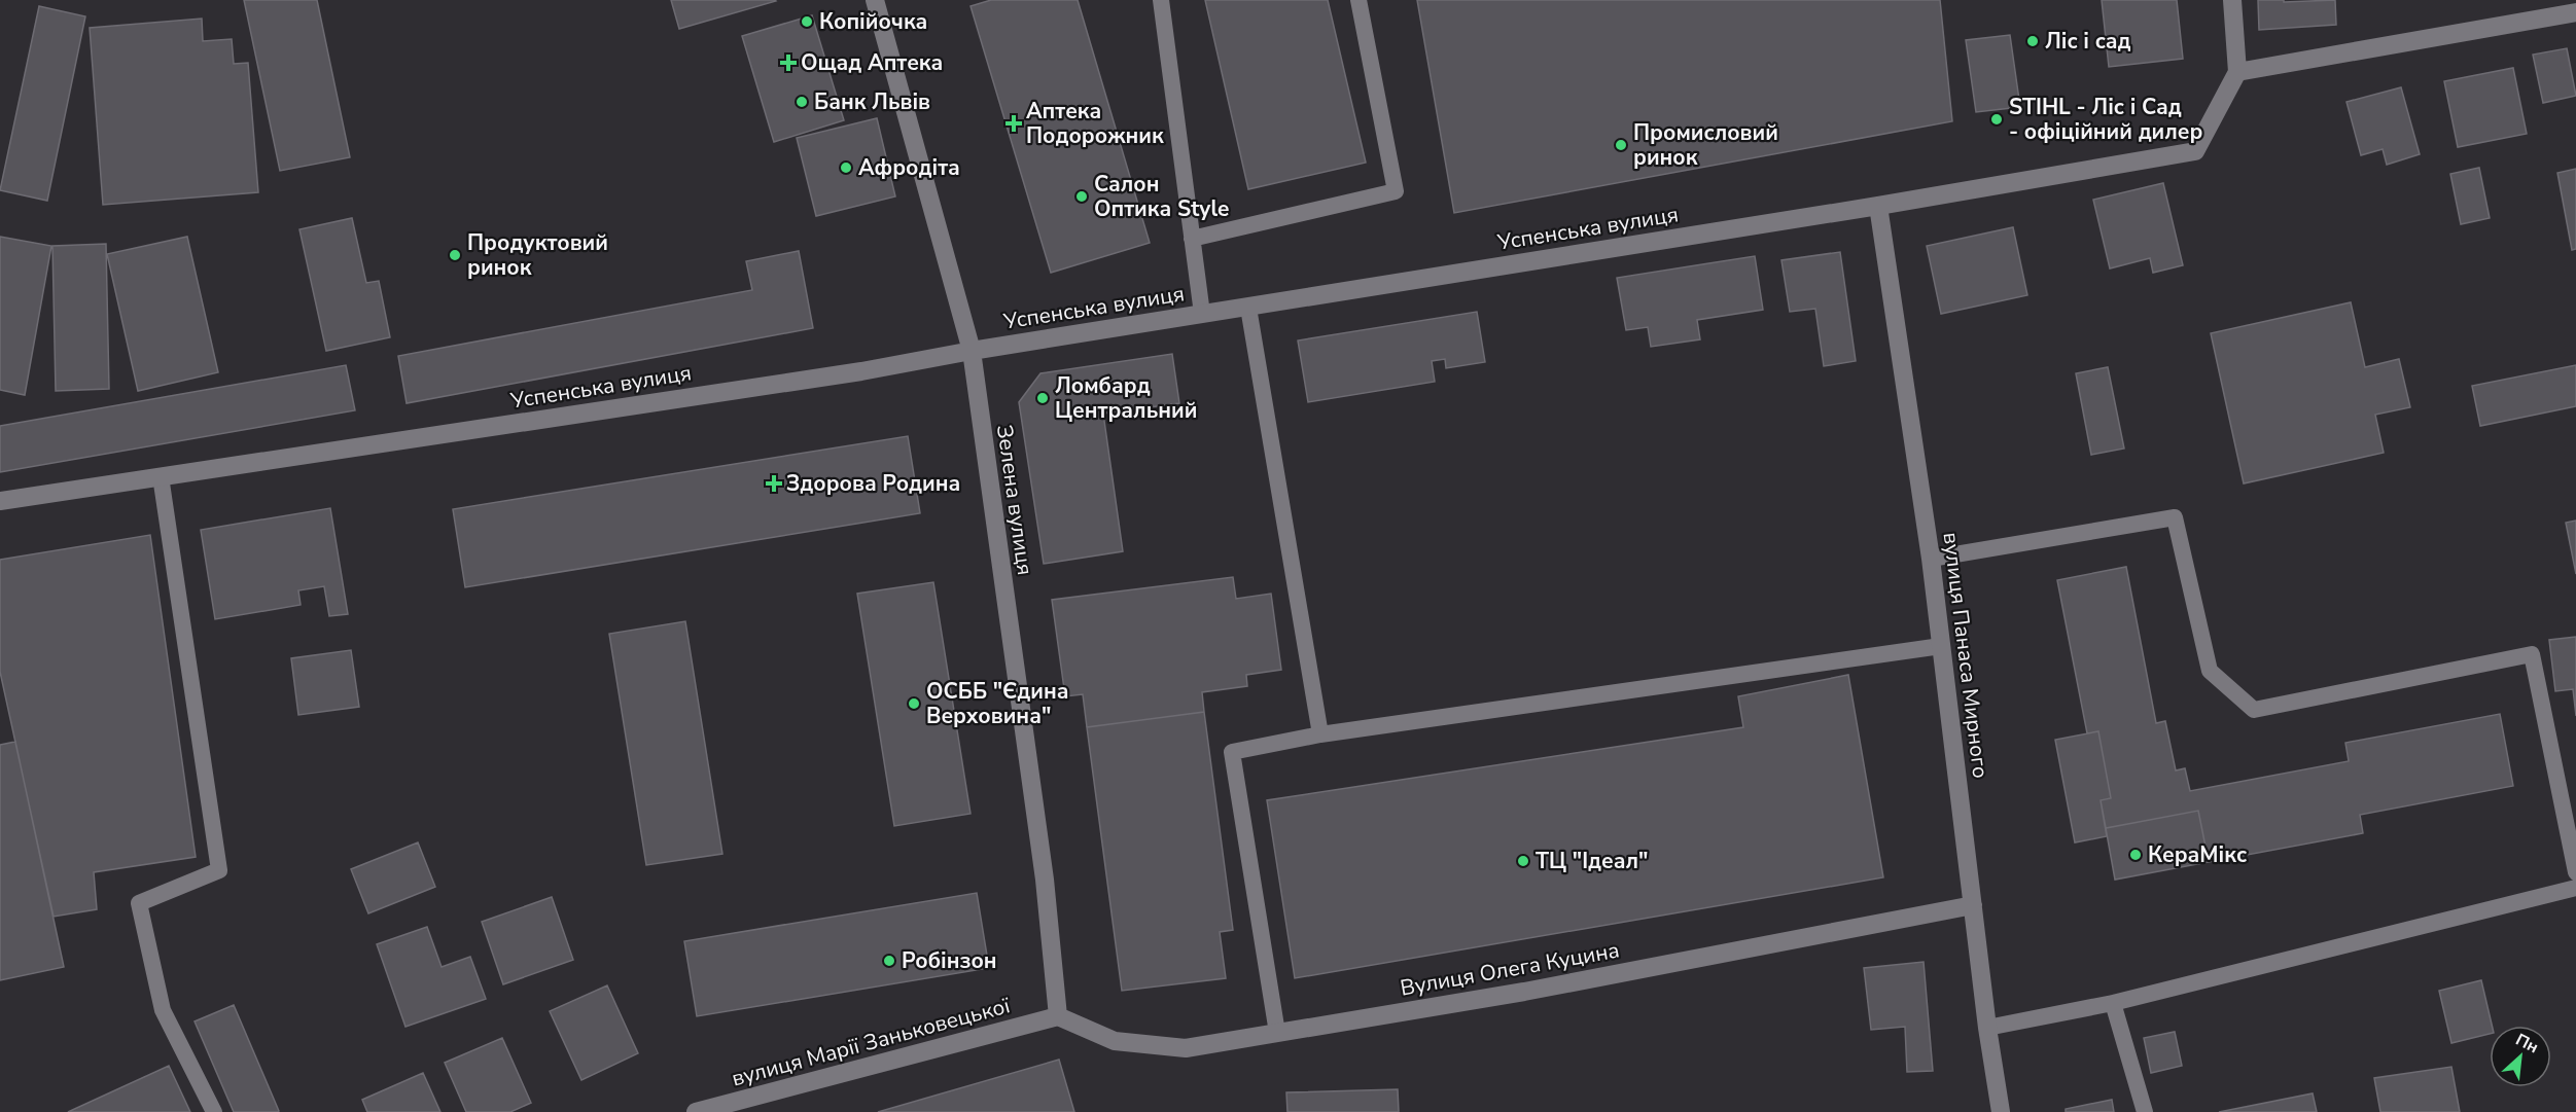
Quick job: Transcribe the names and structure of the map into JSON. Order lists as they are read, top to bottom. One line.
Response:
{"streets":{"street":["Успенська вулиця","Зелена вулиця","вулиця Панаса Мирного","Вулиця Олега Куцина","вулиця Марії Заньковецької"]},"crossings":[["Успенська вулиця","Зелена вулиця"],["Успенська вулиця","вулиця Панаса Мирного"],["Зелена вулиця","Вулиця Олега Куцина"],["Зелена вулиця","вулиця Марії Заньковецької"],["вулиця Панаса Мирного","Вулиця Олега Куцина"],["Вулиця Олега Куцина","вулиця Марії Заньковецької"]],"places":{"other":["Копійочка","Ліс і сад","Банк Львів","STIHL - Ліс і Сад - офіційний дилер","Промисловий ринок","Афродіта","Салон Оптика Style","Продуктовий ринок","Ломбард Центральний","ОСББ \"Єдина Верховина\"","КераМікс","ТЦ \"Ідеал\"","Робінзон"],"health":["Ощад Аптека","Аптека Подорожник","Здорова Родина"]},"north":"top right"}
